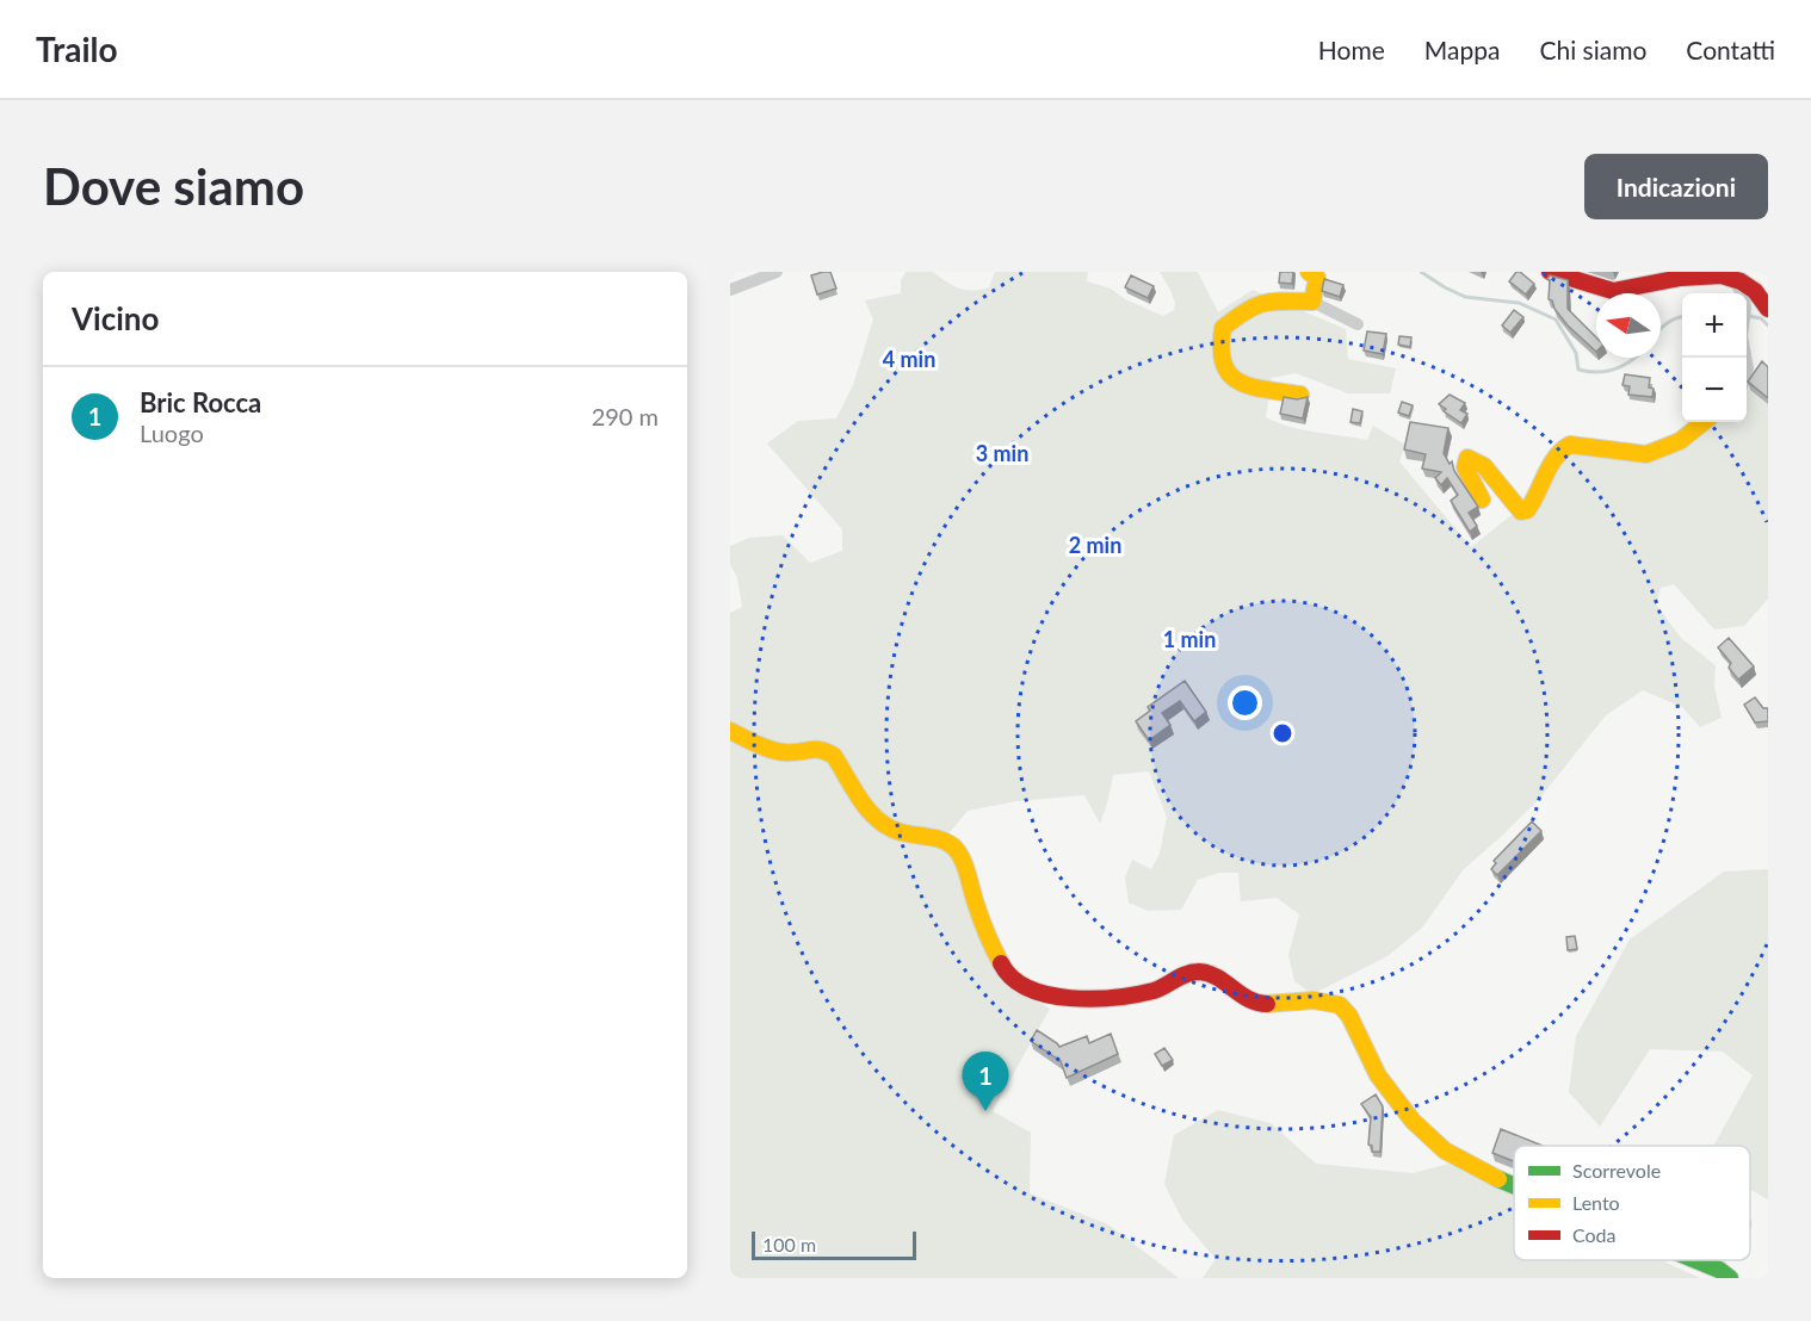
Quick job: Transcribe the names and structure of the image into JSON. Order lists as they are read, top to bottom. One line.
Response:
{"legend":["Scorrevole","Lento","Coda"],"scale_bar":"100 m","north":"left","page":{"header":"Trailo","nav":["Home","Mappa","Chi siamo","Contatti"],"buttons":"Indicazioni","title":"Dove siamo","heading":"Vicino","map_buttons":["+","−"],"list":[{"mark":"1","name":"Bric Rocca","note":"Luogo","value":"290 m"}],"pins":"1","scale":"100 m"},"rings":["4 min","3 min","2 min","1 min"]}
